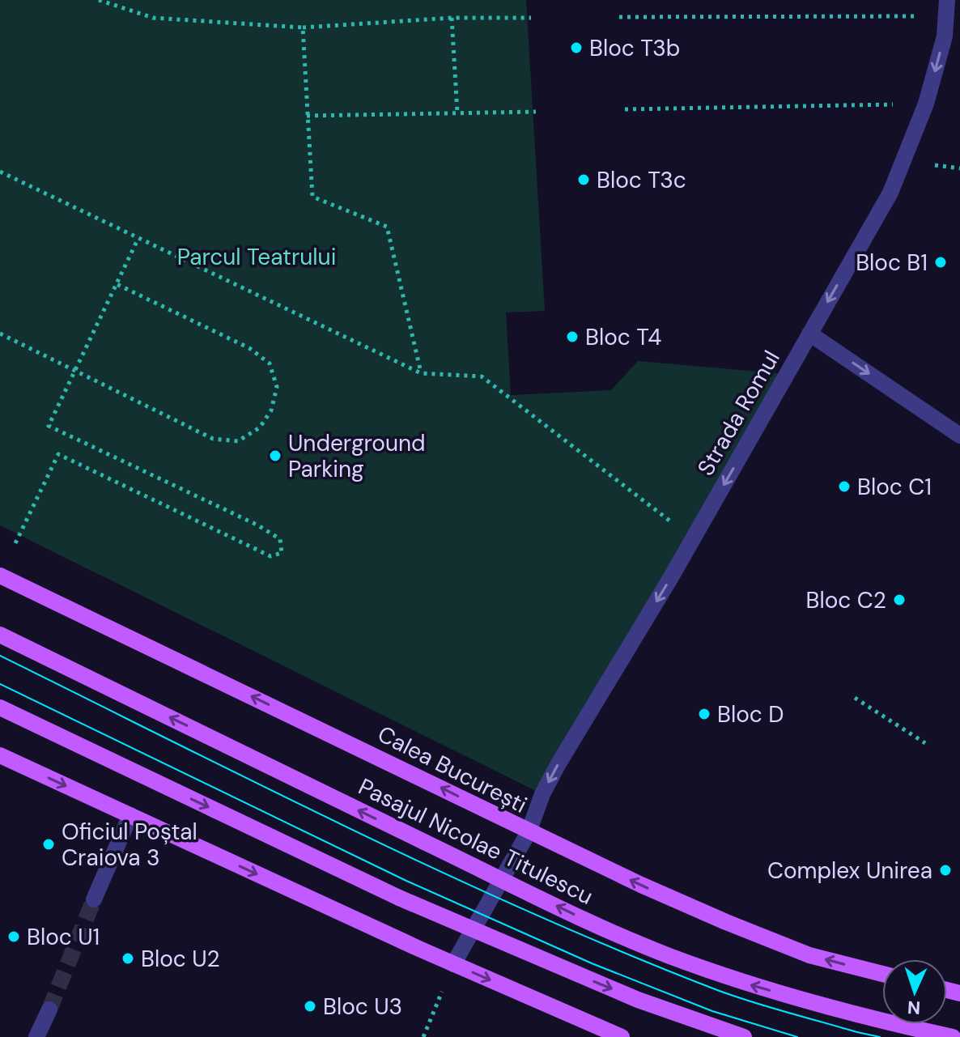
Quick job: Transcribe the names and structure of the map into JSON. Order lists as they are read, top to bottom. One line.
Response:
{"streets":{"main road":["Calea București","Pasajul Nicolae Titulescu"],"street":["Strada Romul"]},"crossings":[["Strada Romul","Calea București"]],"one_way":["Strada Romul"],"parks":["Parcul Teatrului"],"places":["Bloc T3b","Bloc T3c","Bloc B1","Bloc T4","Underground Parking","Bloc C1","Bloc C2","Bloc D","Oficiul Poștal Craiova 3","Complex Unirea","Bloc U1","Bloc U2","Bloc U3"],"north":"bottom"}
